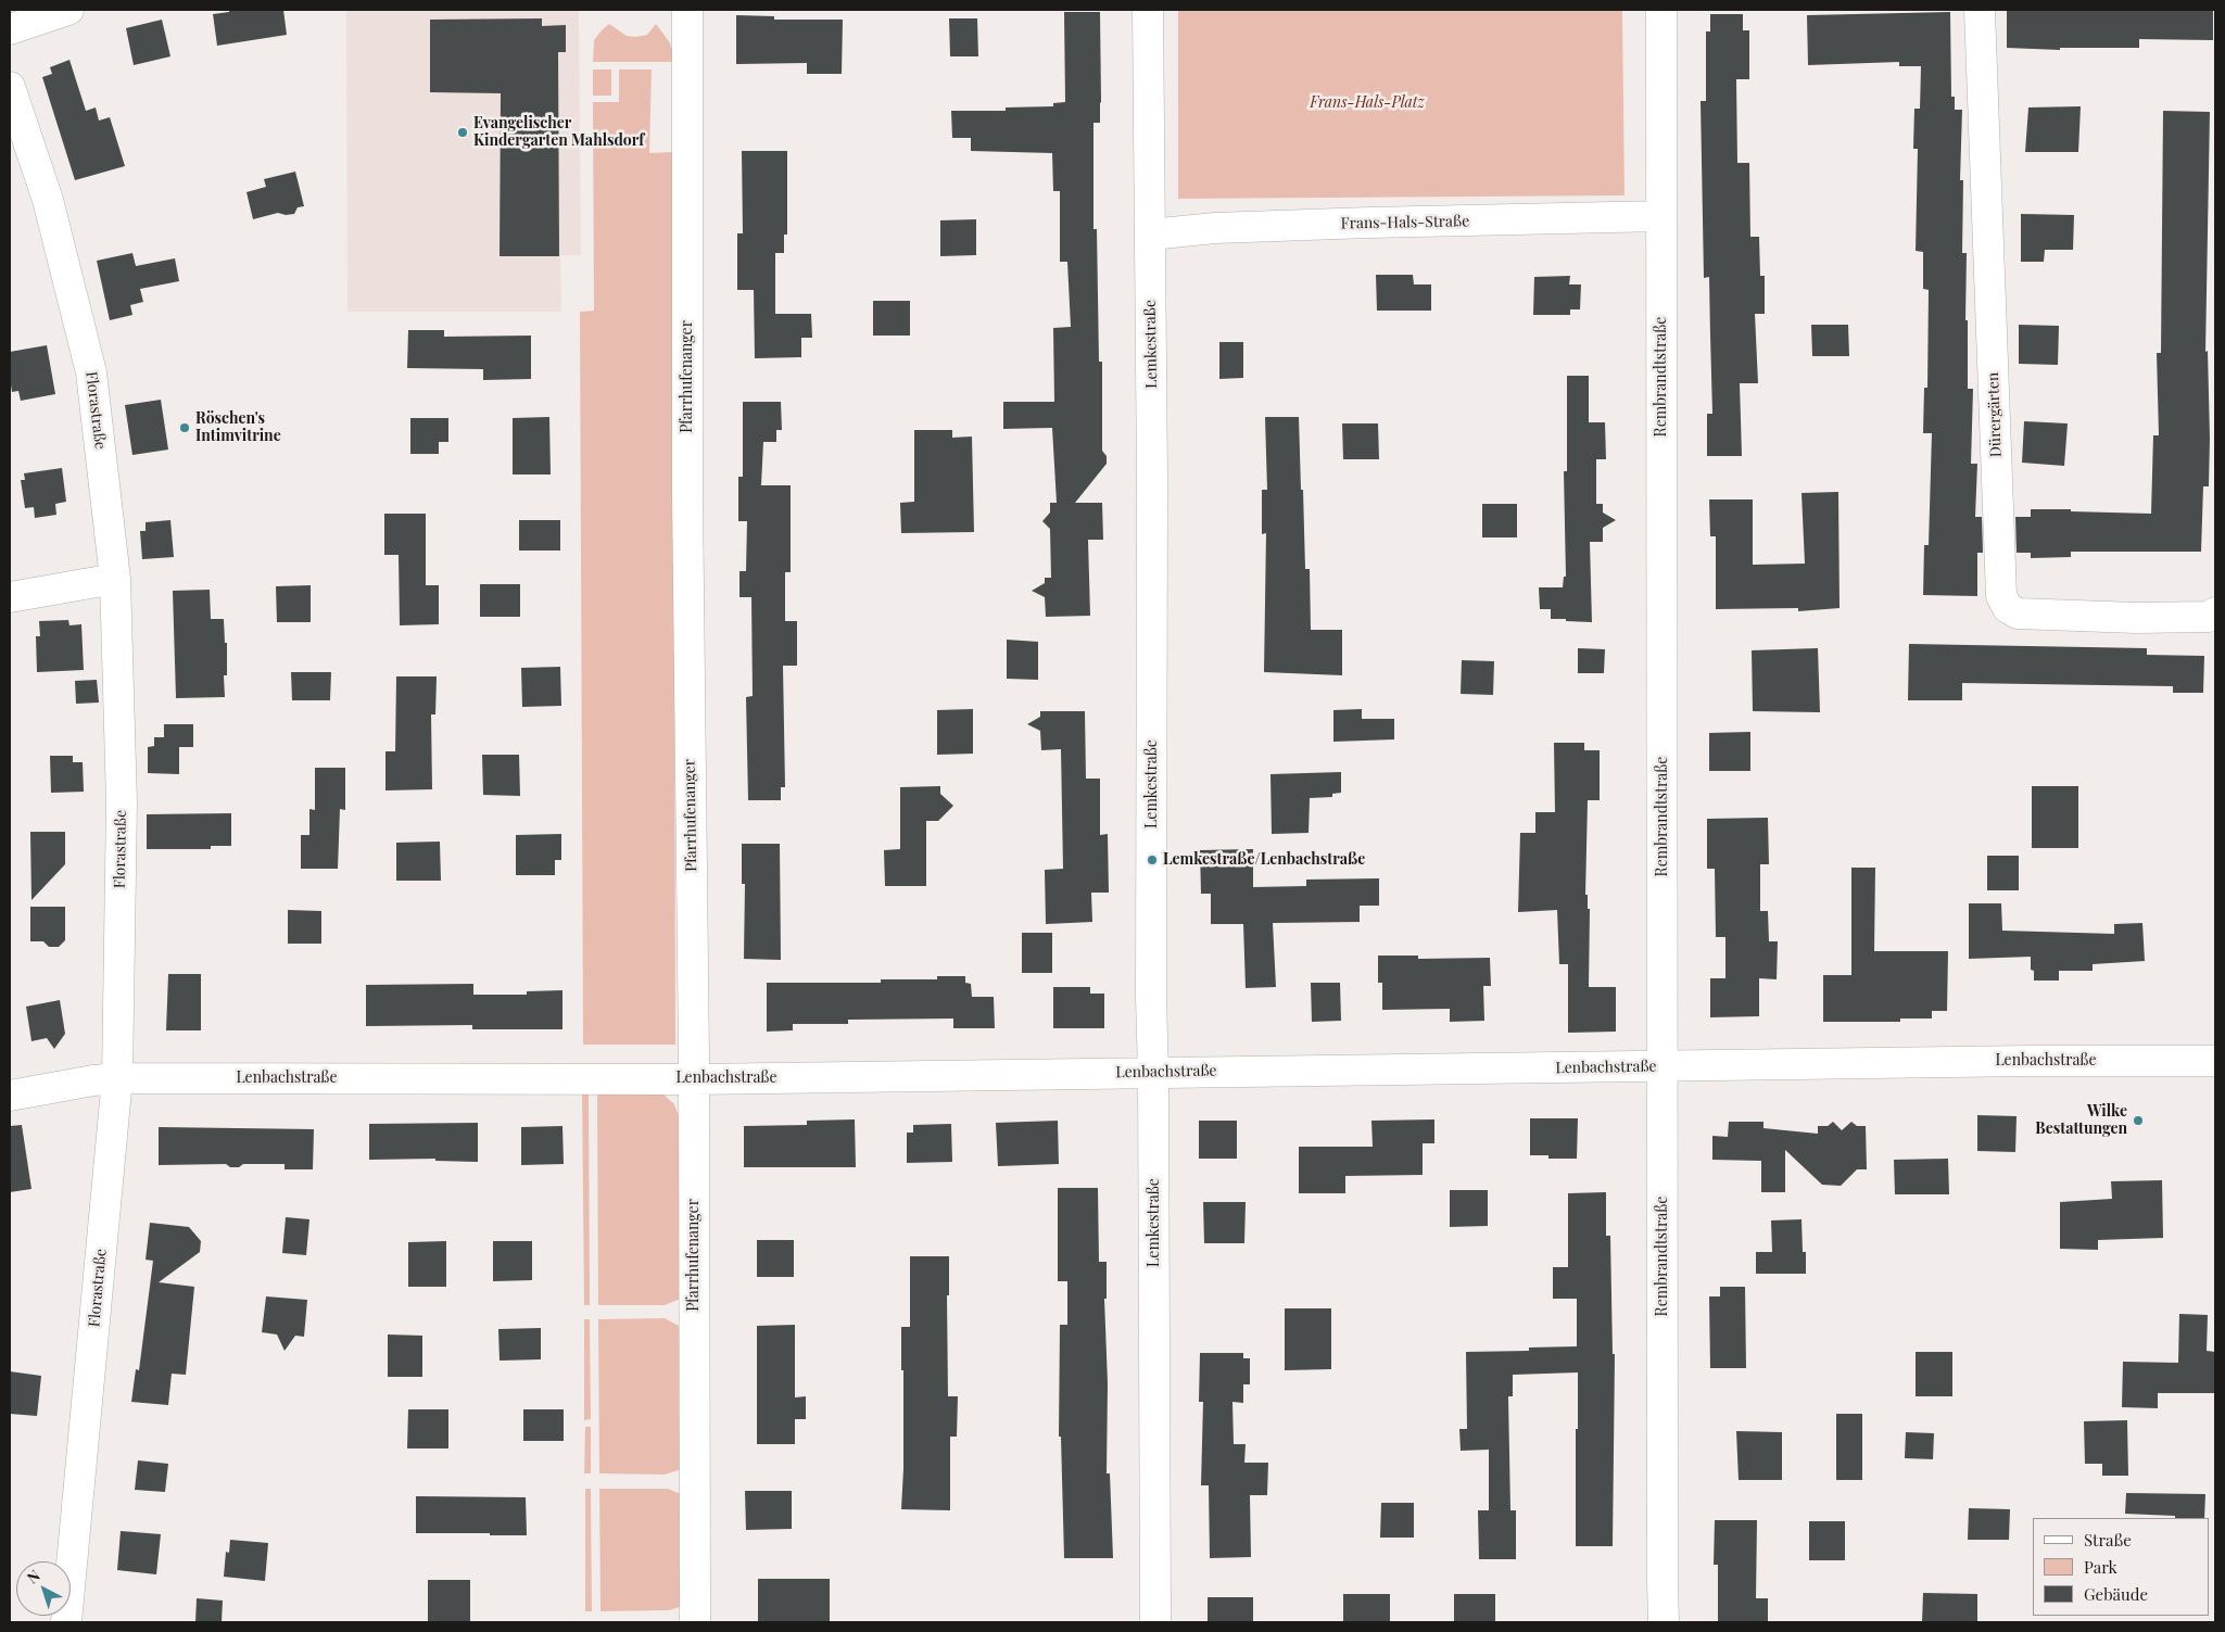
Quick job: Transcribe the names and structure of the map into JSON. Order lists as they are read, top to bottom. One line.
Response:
{"streets":{"street":["Frans-Hals-Straße","Lemkestraße","Pfarrhufenanger","Rembrandtstraße","Florastraße","Dürergärten","Lenbachstraße"]},"crossings":[["Frans-Hals-Straße","Lemkestraße"],["Frans-Hals-Straße","Rembrandtstraße"],["Lemkestraße","Lenbachstraße"],["Pfarrhufenanger","Lenbachstraße"],["Rembrandtstraße","Lenbachstraße"],["Florastraße","Lenbachstraße"]],"parks":["Frans-Hals-Platz"],"places":["Evangelischer Kindergarten Mahlsdorf","Röschen's Intimvitrine","Lemkestraße/Lenbachstraße","Wilke Bestattungen"],"legend":["Straße","Park","Gebäude"],"north":"top left"}
